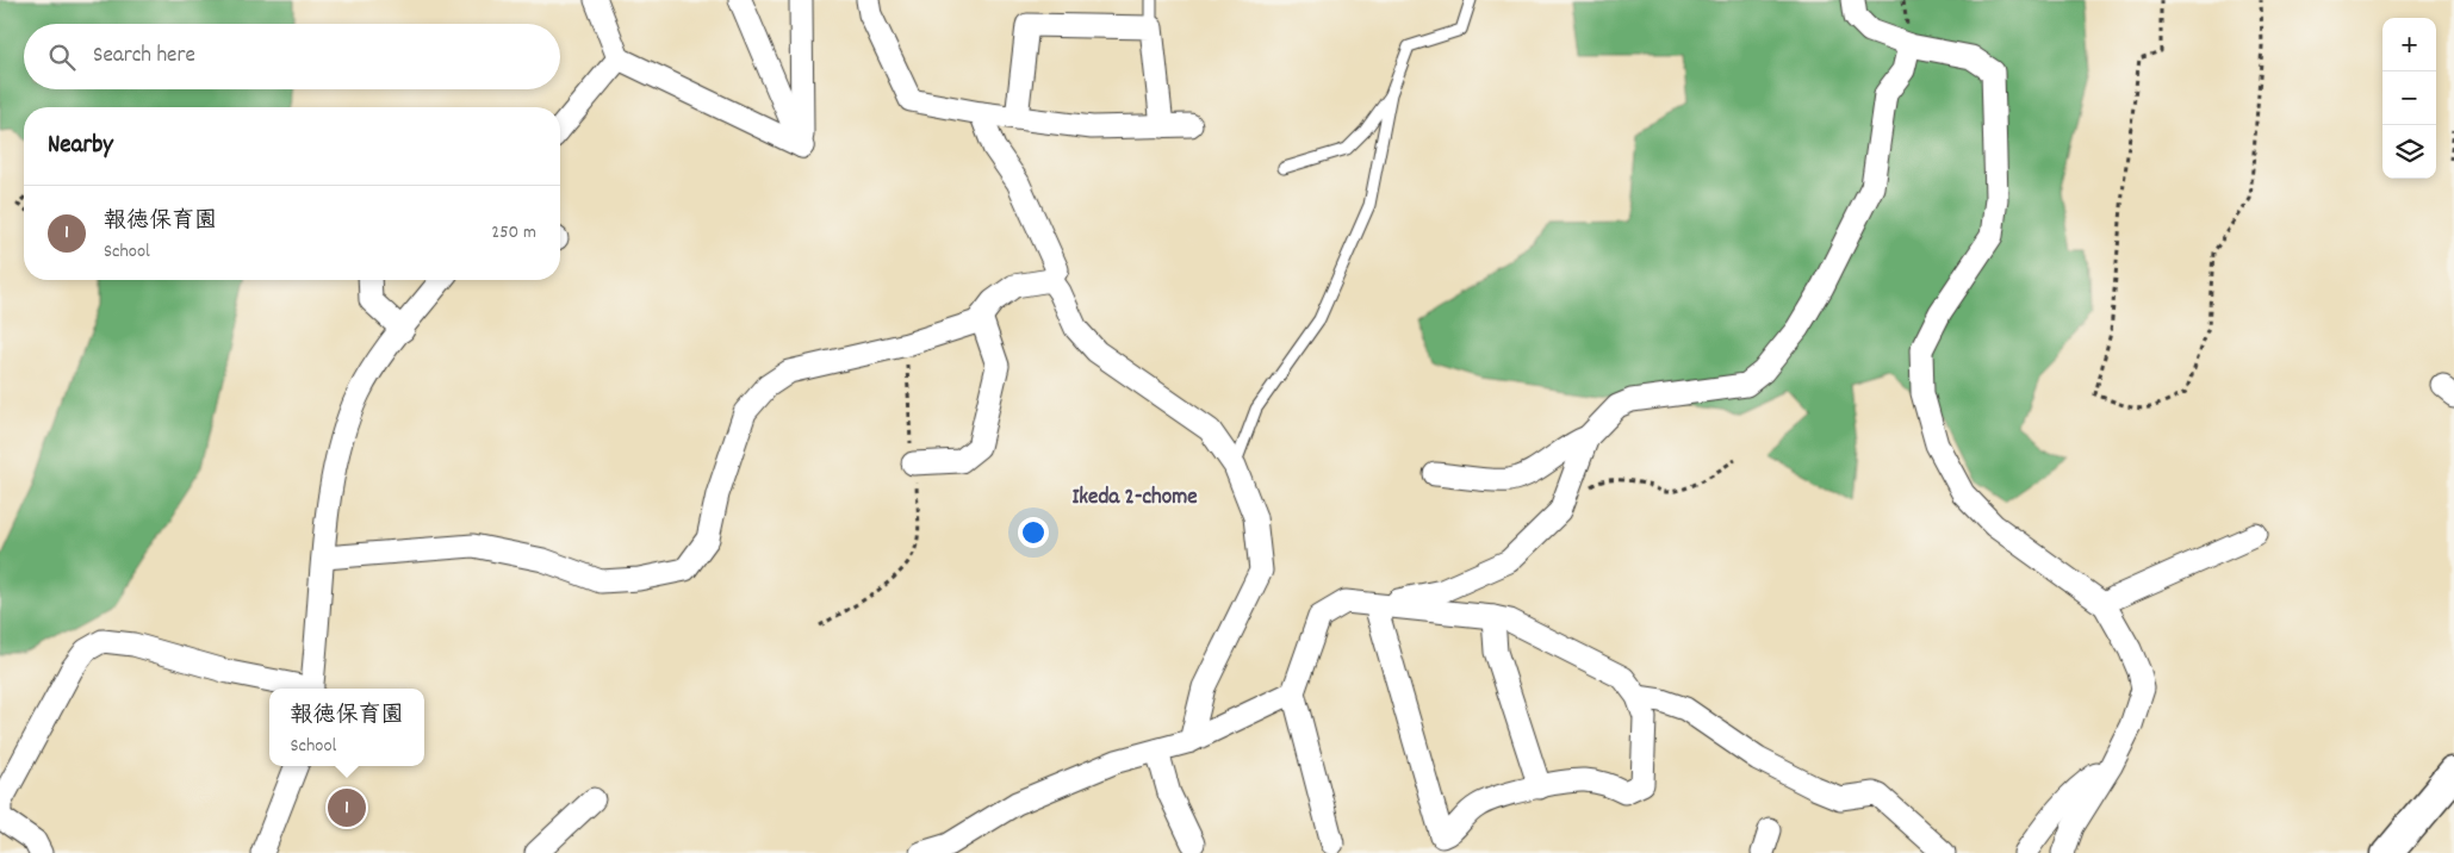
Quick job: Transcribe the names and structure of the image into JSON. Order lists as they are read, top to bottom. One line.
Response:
{"districts":["Ikeda 2-chome"],"page":{"map_buttons":["+","−"],"search":"Search here","heading":"Nearby","list":[{"mark":"1","name":"報徳保育園","note":"School","value":"250 m"}],"popup":["報徳保育園","School"],"pins":"1"}}
